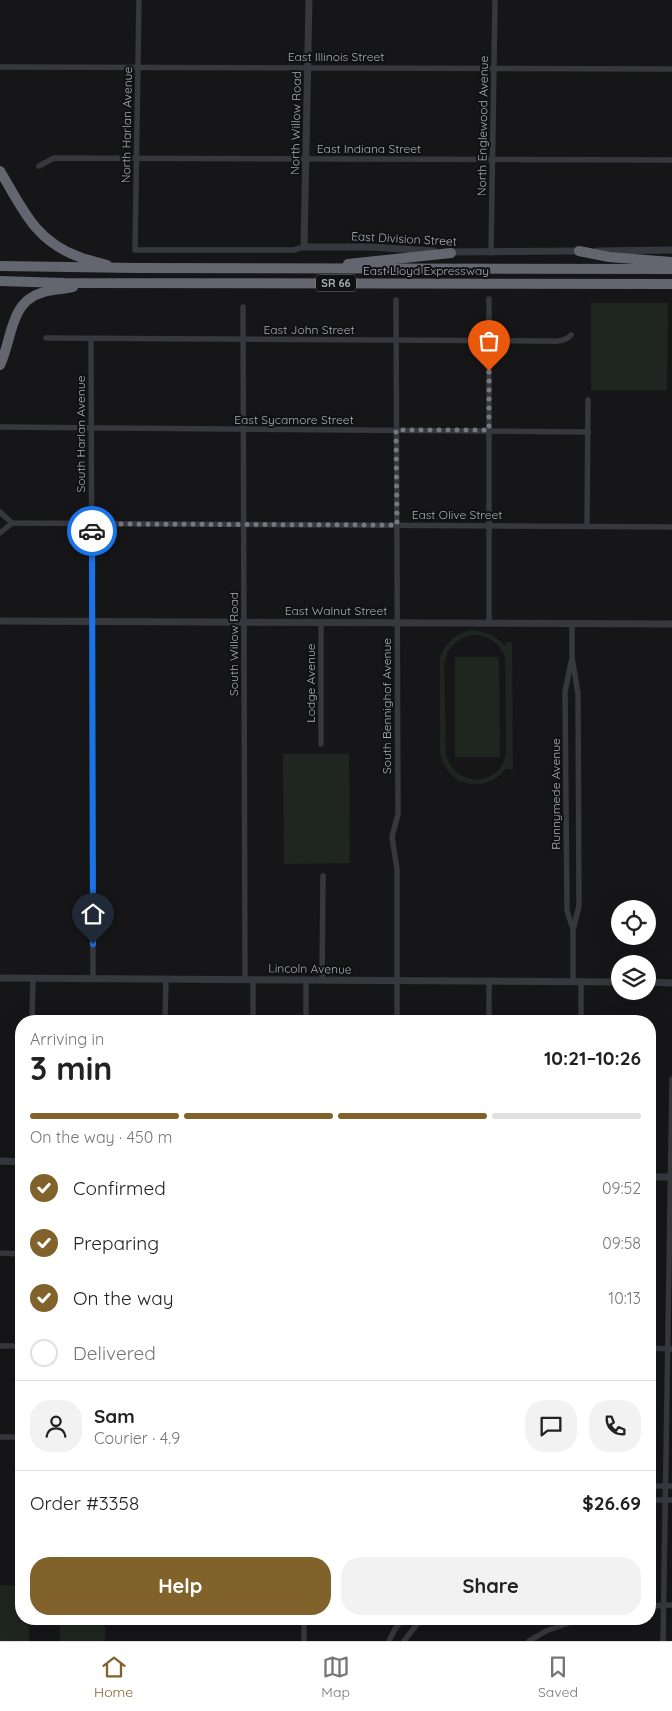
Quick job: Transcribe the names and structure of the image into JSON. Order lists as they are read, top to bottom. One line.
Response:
{"streets":{"highway":["East Lloyd Expressway","SR 66"],"street":["East Illinois Street","North Willow Road","North Harlan Avenue","North Englewood Avenue","East Indiana Street","East Division Street","East John Street","East Sycamore Street","South Harlan Avenue","East Olive Street","East Walnut Street","South Willow Road","Lodge Avenue","South Bennighof Avenue","Runnymede Avenue","Lincoln Avenue"]},"crossings":[["East Illinois Street","North Willow Road"],["East Illinois Street","North Harlan Avenue"],["East Illinois Street","North Englewood Avenue"],["North Willow Road","East Indiana Street"],["North Willow Road","East Division Street"],["North Harlan Avenue","East Indiana Street"],["North Harlan Avenue","East Division Street"],["North Englewood Avenue","East Indiana Street"],["North Englewood Avenue","East Division Street"],["East Lloyd Expressway","SR 66"],["East John Street","South Harlan Avenue"],["East John Street","South Willow Road"],["East John Street","South Bennighof Avenue"],["East Sycamore Street","South Harlan Avenue"],["East Sycamore Street","South Willow Road"],["East Sycamore Street","South Bennighof Avenue"],["South Harlan Avenue","East Olive Street"],["South Harlan Avenue","East Walnut Street"],["South Harlan Avenue","Lincoln Avenue"],["East Olive Street","South Willow Road"],["East Olive Street","South Bennighof Avenue"],["East Walnut Street","South Willow Road"],["East Walnut Street","Lodge Avenue"],["East Walnut Street","South Bennighof Avenue"],["East Walnut Street","Runnymede Avenue"],["South Willow Road","Lincoln Avenue"],["South Bennighof Avenue","Lincoln Avenue"],["Runnymede Avenue","Lincoln Avenue"]],"page":{"heading":["3 min","Arriving in","10:21–10:26"],"panel":["Sam","Courier · 4.9","Order #3358","$26.69"],"bar":"On the way · 450 m","list":[["Confirmed","09:52"],["Preparing","09:58"],["On the way","10:13"],"Delivered"],"buttons":["Help","Share"],"tabs":["Home","Map","Saved"]}}
